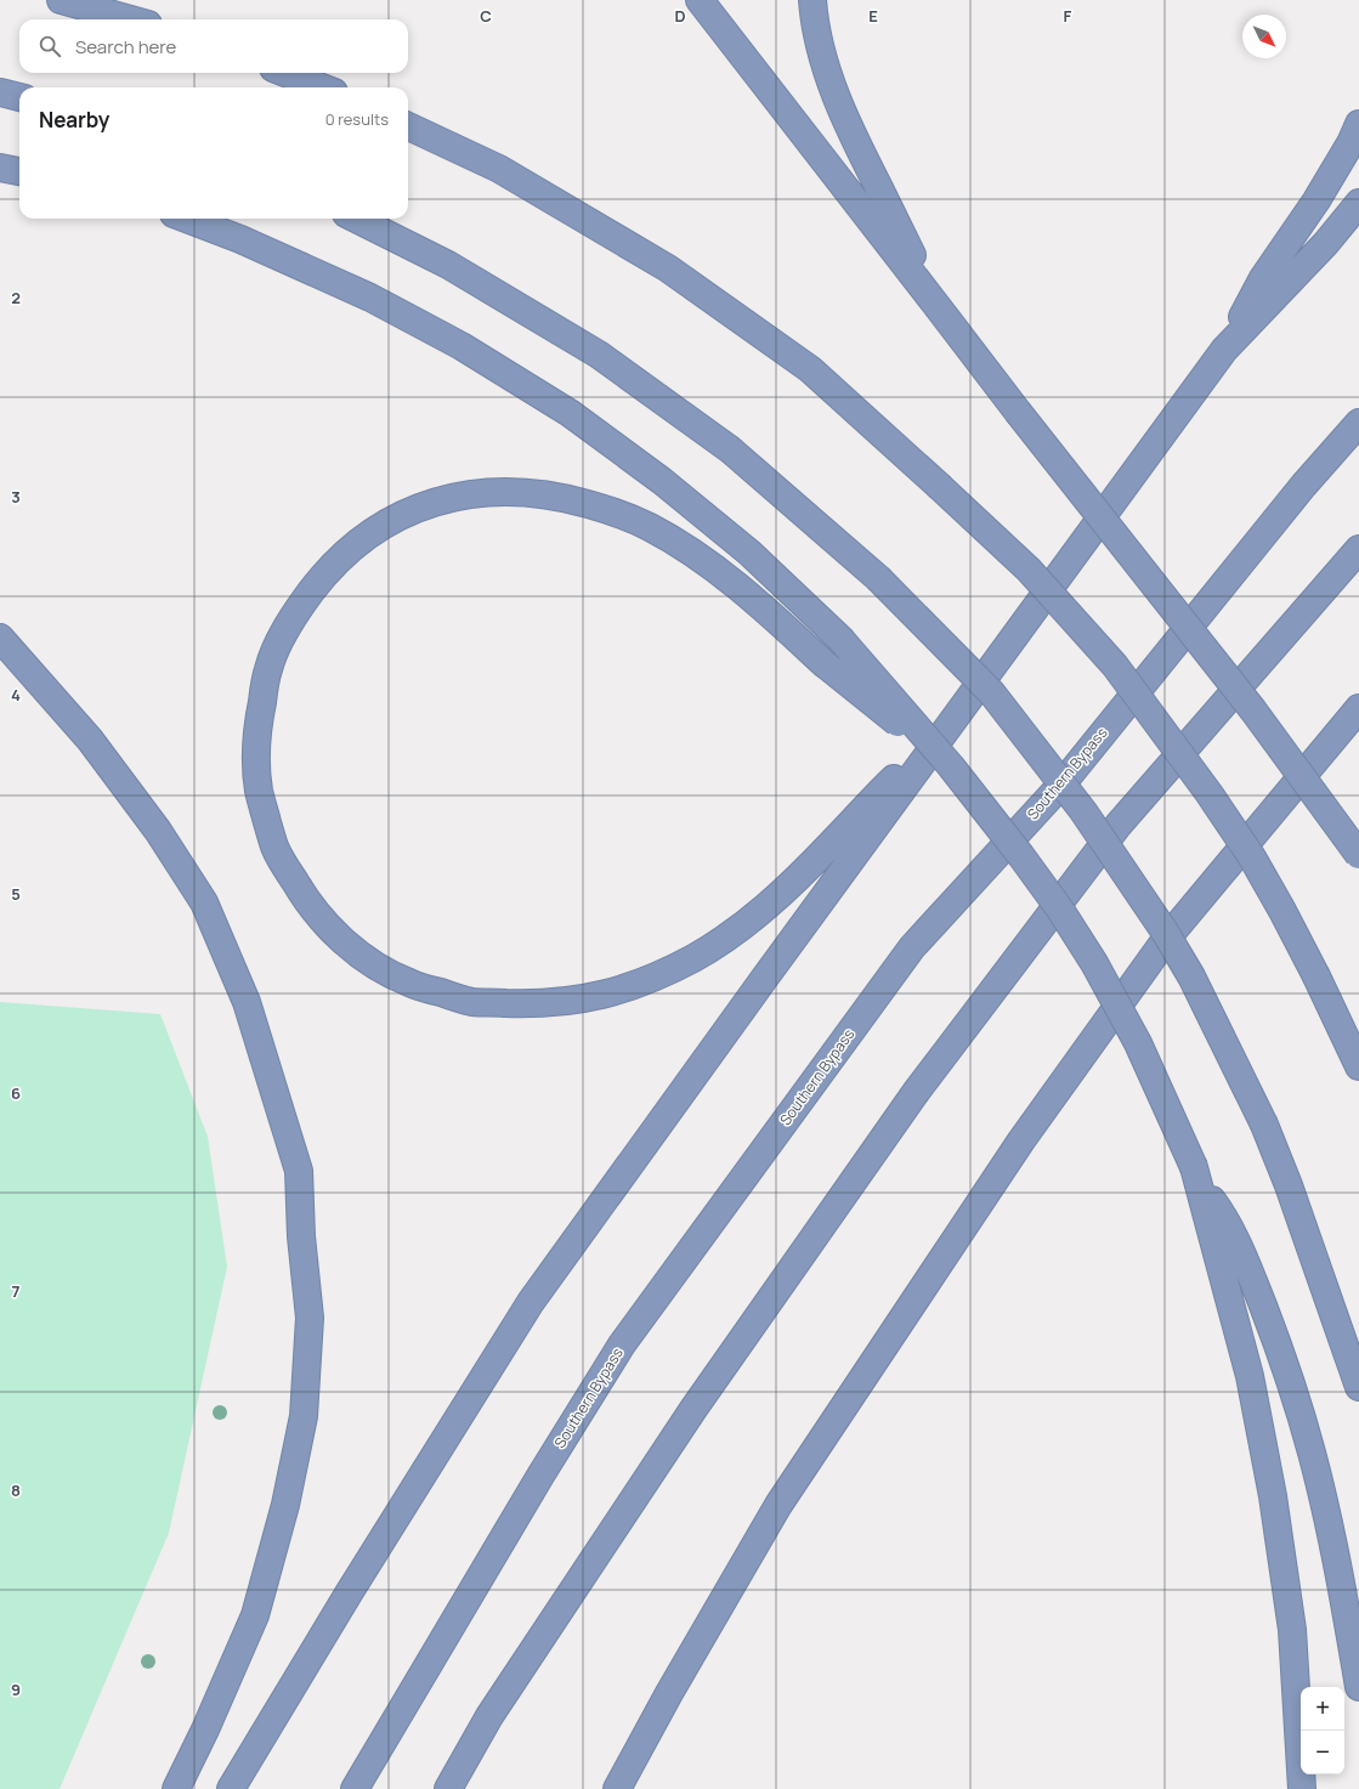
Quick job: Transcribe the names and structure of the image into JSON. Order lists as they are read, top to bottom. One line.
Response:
{"streets":{"highway":["Southern Bypass"]},"north":"bottom right","page":{"search":"Search here","heading":["Nearby","0 results"],"map_buttons":["+","−"]},"grid":{"columns":["C","D","E","F"],"rows":["2","3","4","5","6","7","8","9"]}}
